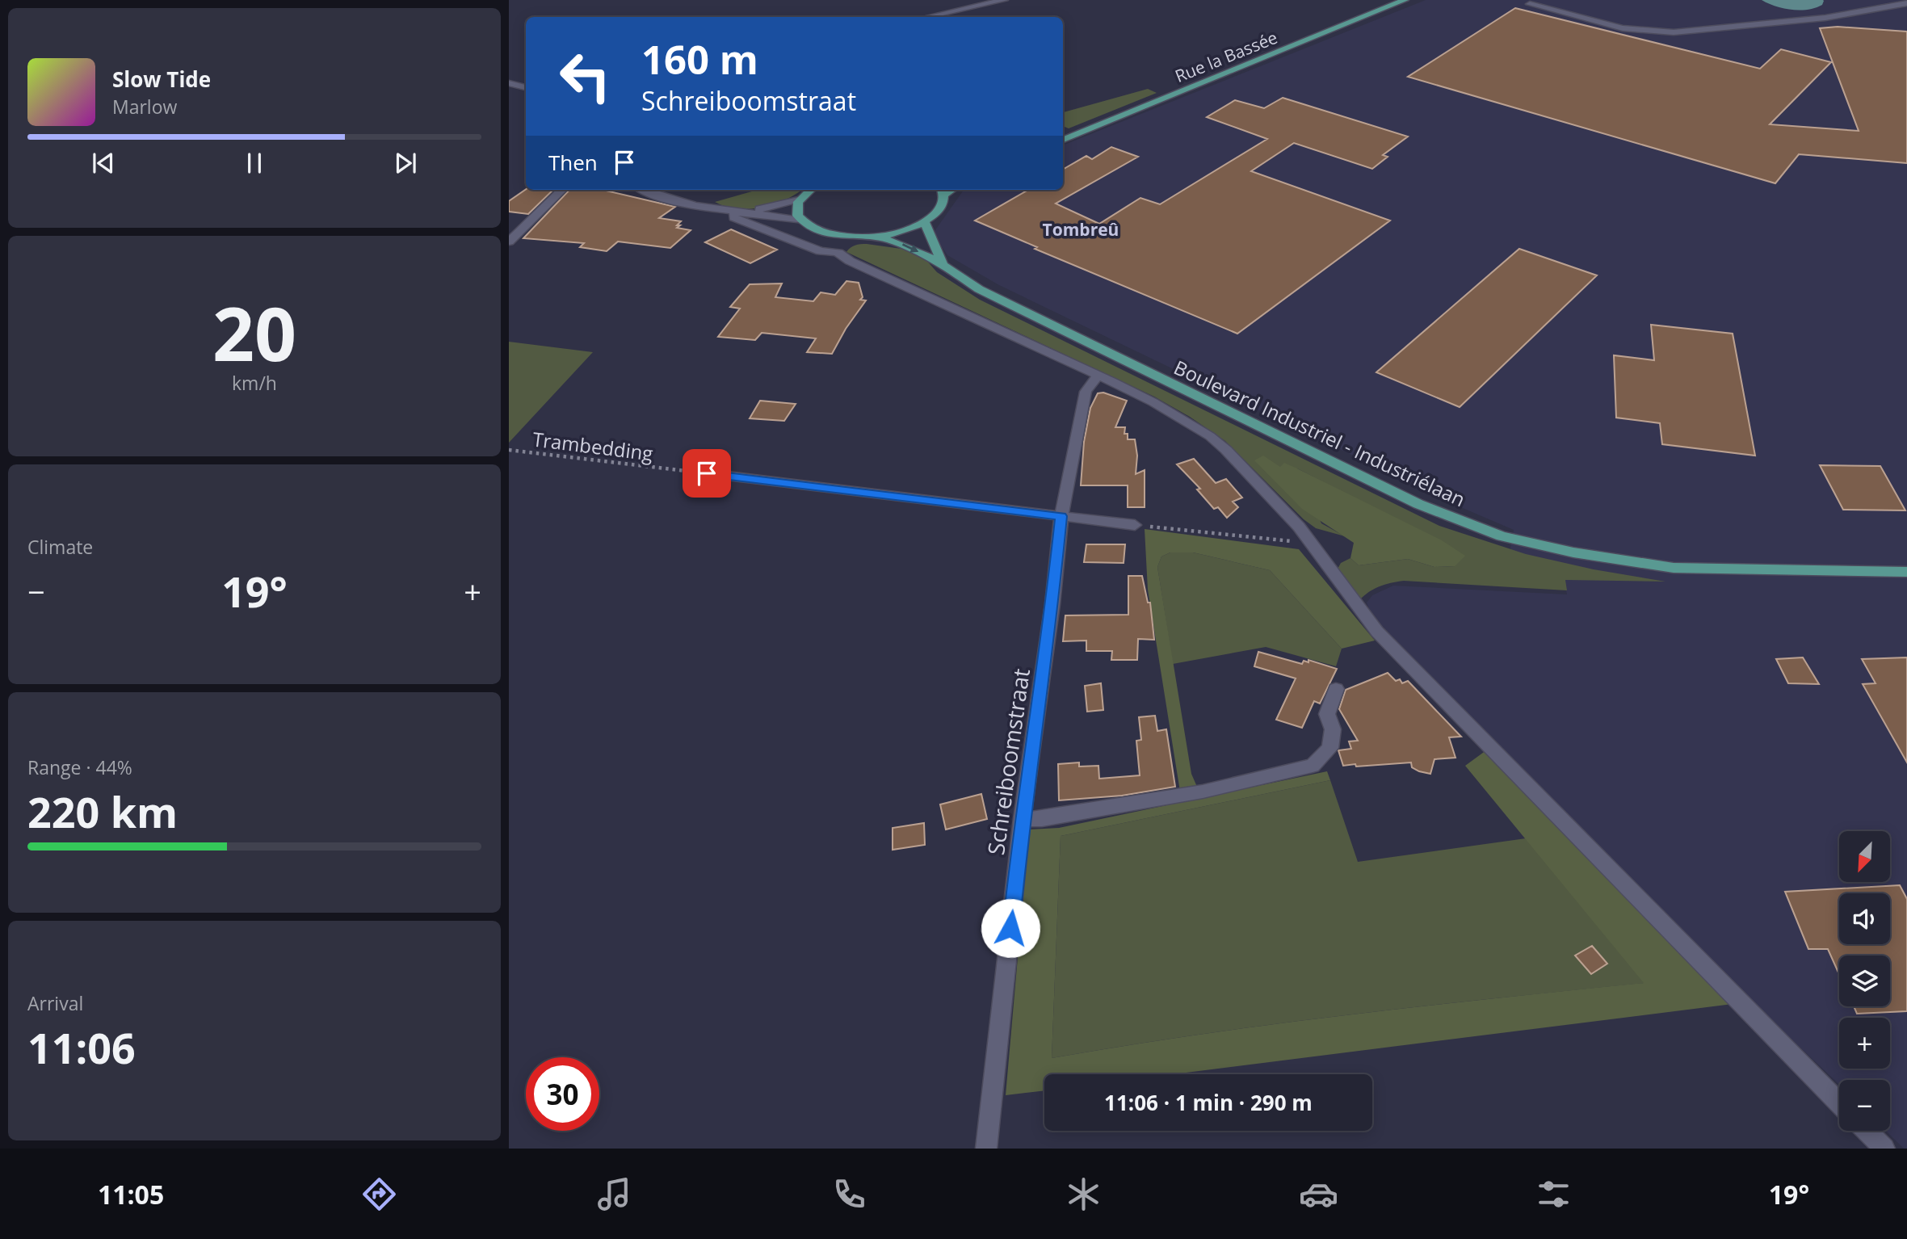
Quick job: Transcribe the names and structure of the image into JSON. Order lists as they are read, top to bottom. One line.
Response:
{"streets":{"main road":["Rue la Bassée","Boulevard Industriel - Industriélaan"],"street":["Schreiboomstraat"],"path":["Trambedding"]},"districts":["Tombreû"],"north":"bottom left","page":{"turn":["160 m","Schreiboomstraat"],"song":["Slow Tide","Marlow"],"then":"Then","tile":[["20","km/h"],"Climate",["Range · 44%","220 km"],["Arrival","11:06"]],"heat":["−","19°","+"],"map_buttons":["+","−"],"limit":"30","trip":"11:06 · 1 min · 290 m","tabs":["11:05","19°"]}}
